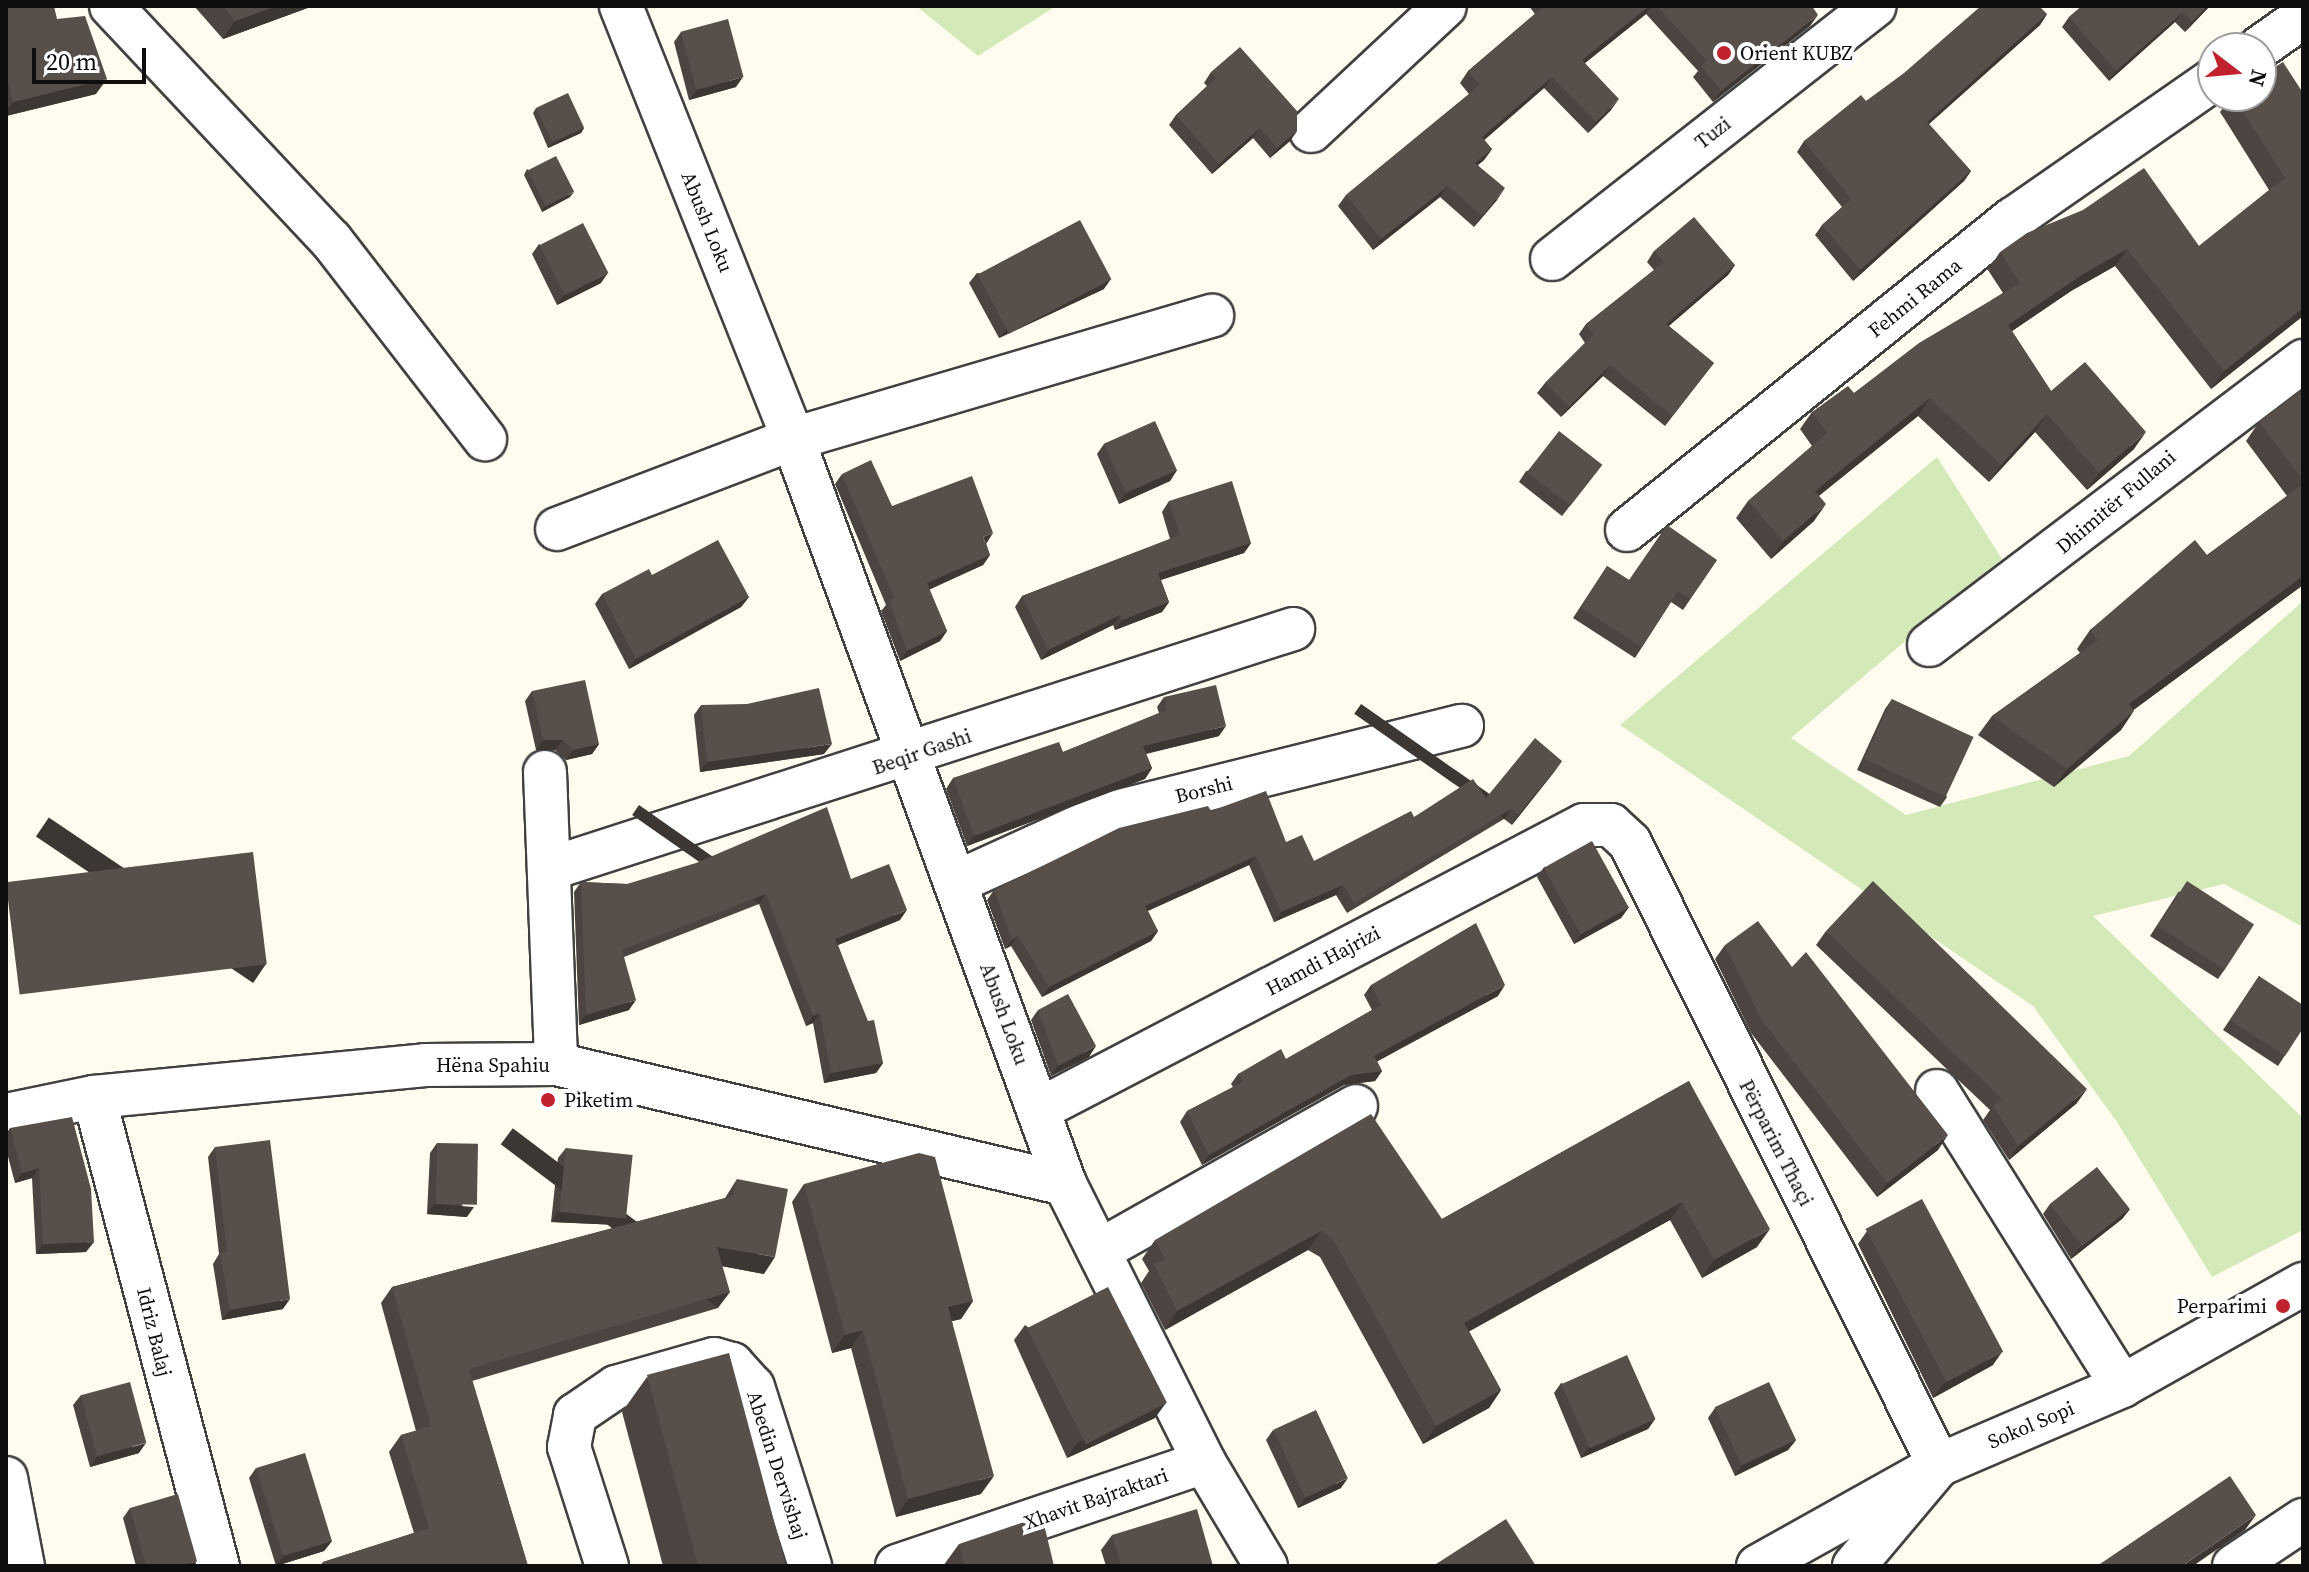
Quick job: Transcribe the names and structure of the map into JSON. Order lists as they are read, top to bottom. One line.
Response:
{"streets":{"street":["Tuzi","Abush Loku","Fehmi Rama","Dhimitër Fullani","Beqir Gashi","Borshi","Hamdi Hajrizi","Hëna Spahiu","Përparim Thaçi","Idriz Balaj","Sokol Sopi","Abedin Dervishaj","Xhavit Bajraktari"]},"crossings":[["Abush Loku","Beqir Gashi"],["Abush Loku","Borshi"],["Abush Loku","Hamdi Hajrizi"],["Abush Loku","Hëna Spahiu"],["Abush Loku","Xhavit Bajraktari"],["Hamdi Hajrizi","Përparim Thaçi"],["Hëna Spahiu","Idriz Balaj"],["Përparim Thaçi","Sokol Sopi"]],"places":["Orient KUBZ","Piketim","Perparimi"],"scale_bar":"20 m","north":"right"}
